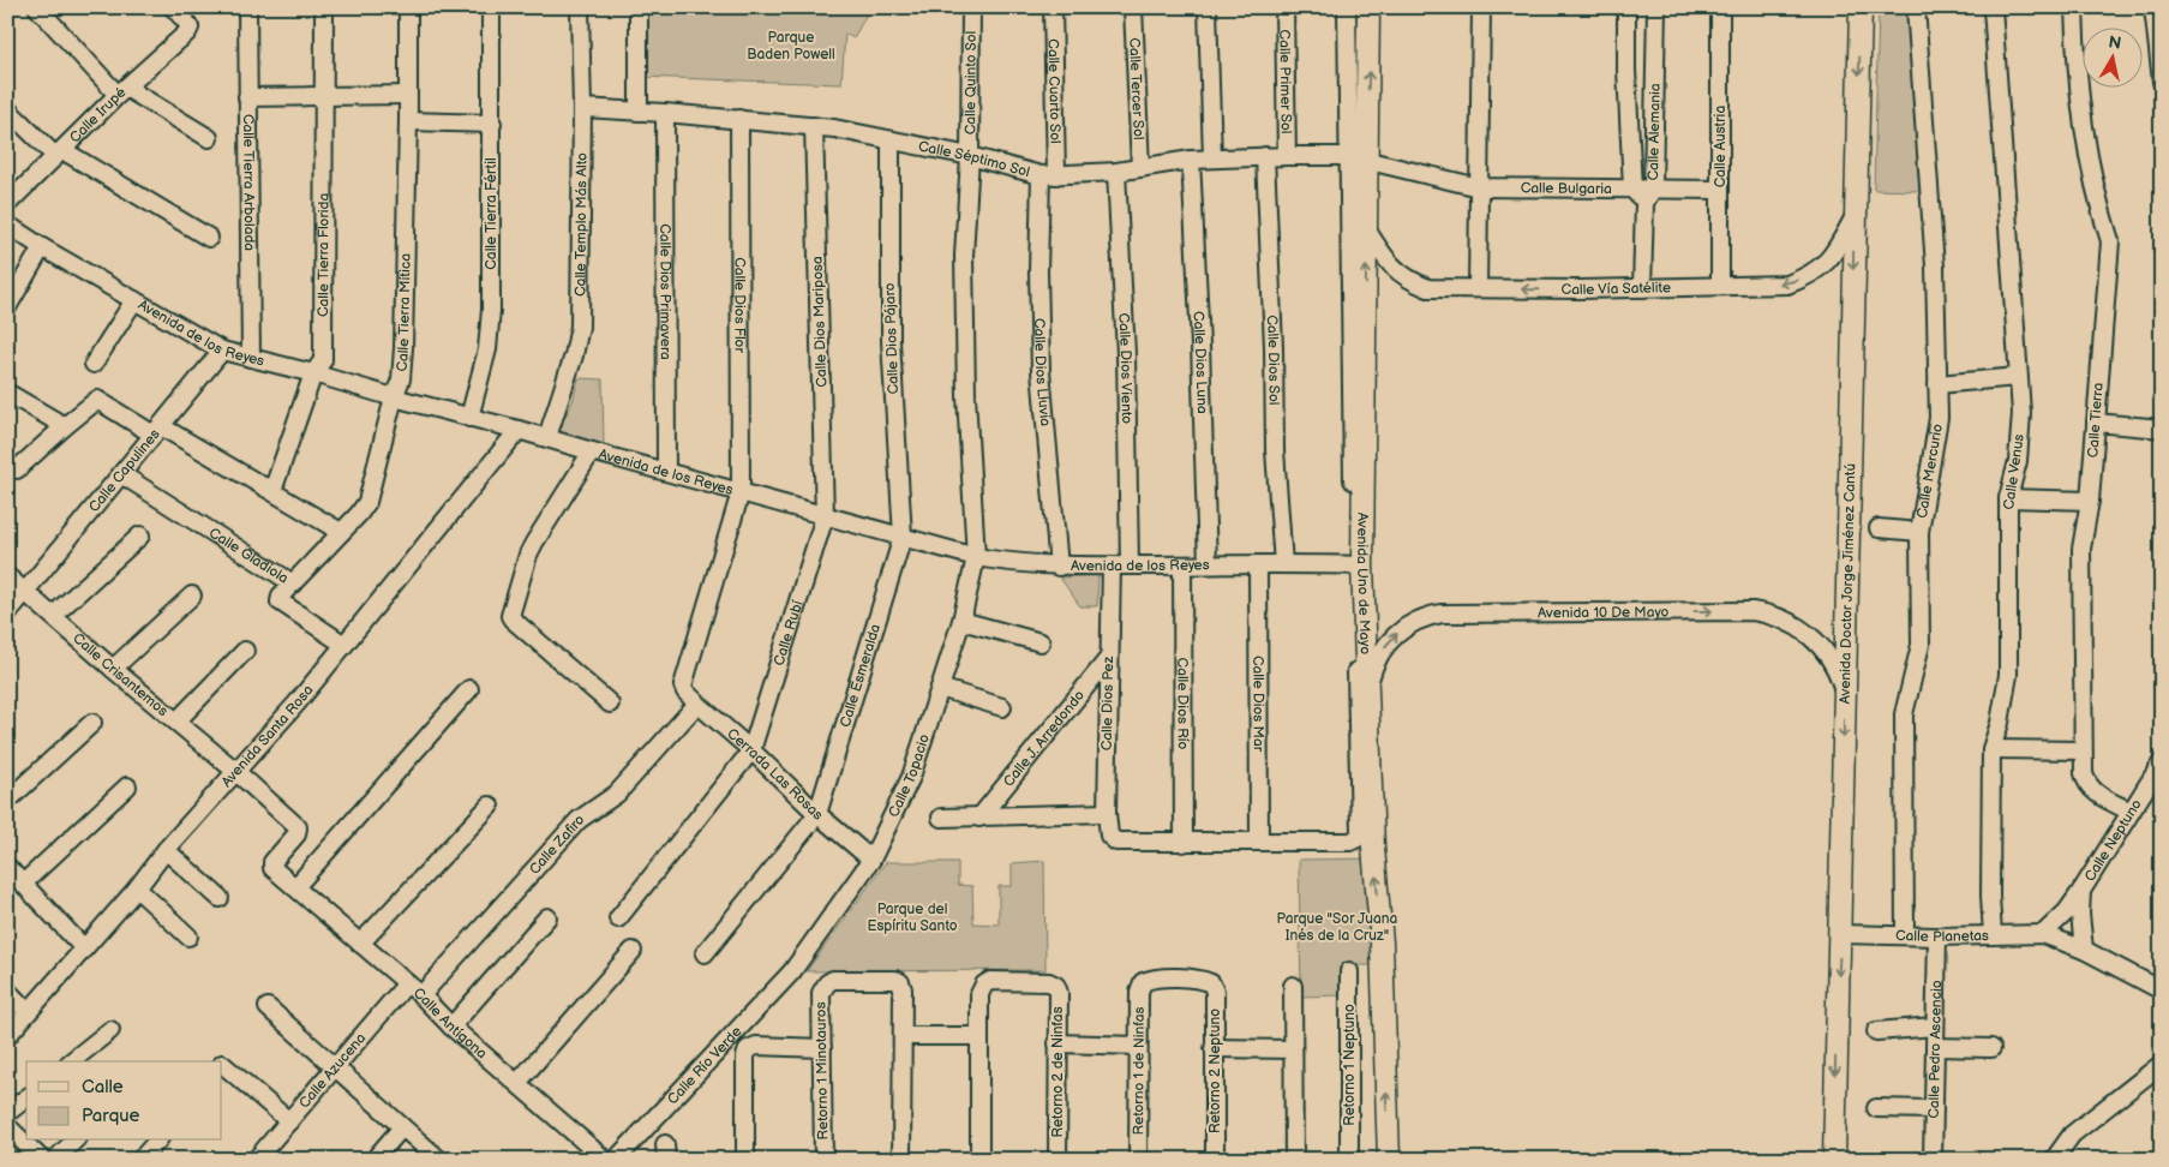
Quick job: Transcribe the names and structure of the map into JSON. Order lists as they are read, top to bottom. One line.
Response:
{"streets":{"main road":["Avenida Uno de Mayo","Avenida Doctor Jorge Jiménez Cantú"],"street":["Calle Quinto Sol","Calle Primer Sol","Calle Tercer Sol","Calle Cuarto Sol","Calle Irupé","Calle Alemania","Calle Austria","Calle Séptimo Sol","Calle Tierra Arbolada","Calle Bulgaria","Calle Tierra Fértil","Calle Templo Más Alto","Calle Tierra Florida","Calle Vía Satélite","Calle Dios Primavera","Calle Dios Flor","Calle Tierra Mítica","Calle Dios Mariposa","Avenida de los Reyes","Calle Dios Pájaro","Calle Dios Sol","Calle Dios Luna","Calle Dios Viento","Calle Dios Lluvia","Calle Tierra","Calle Capulines","Calle Mercurio","Calle Venus","Calle Gladiola","Avenida 10 De Mayo","Calle Rubí","Calle Crisantemos","Calle Esmeralda","Calle Dios Pez","Calle Dios Río","Calle Dios Mar","Avenida Santa Rosa","Calle J. Arredondo","Cerrada Las Rosas","Calle Topacio","Calle Neptuno","Calle Zafiro","Calle Planetas","Calle Antígona","Calle Pedro Ascencio","Calle Río Verde","Retorno 1 Neptuno","Calle Azucena","Retorno 1 Minotauros","Retorno 1 de Ninfas","Retorno 2 Neptuno","Retorno 2 de Ninfas"]},"crossings":[["Calle Quinto Sol","Calle Séptimo Sol"],["Calle Quinto Sol","Avenida de los Reyes"],["Calle Quinto Sol","Calle Topacio"],["Calle Primer Sol","Calle Séptimo Sol"],["Calle Tercer Sol","Calle Séptimo Sol"],["Calle Cuarto Sol","Calle Séptimo Sol"],["Calle Cuarto Sol","Calle Dios Lluvia"],["Calle Alemania","Calle Bulgaria"],["Calle Alemania","Calle Vía Satélite"],["Calle Austria","Calle Bulgaria"],["Calle Austria","Calle Vía Satélite"],["Calle Séptimo Sol","Calle Bulgaria"],["Calle Séptimo Sol","Calle Templo Más Alto"],["Calle Séptimo Sol","Calle Dios Primavera"],["Calle Séptimo Sol","Calle Dios Flor"],["Calle Séptimo Sol","Calle Dios Mariposa"],["Calle Séptimo Sol","Calle Dios Pájaro"],["Calle Séptimo Sol","Calle Dios Sol"],["Calle Séptimo Sol","Calle Dios Luna"],["Calle Séptimo Sol","Calle Dios Viento"],["Calle Séptimo Sol","Calle Dios Lluvia"],["Calle Séptimo Sol","Avenida Uno de Mayo"],["Calle Tierra Arbolada","Avenida de los Reyes"],["Calle Bulgaria","Avenida Uno de Mayo"],["Calle Tierra Fértil","Avenida de los Reyes"],["Calle Templo Más Alto","Avenida de los Reyes"],["Calle Tierra Florida","Avenida de los Reyes"],["Calle Vía Satélite","Avenida Uno de Mayo"],["Calle Vía Satélite","Avenida Doctor Jorge Jiménez Cantú"],["Calle Dios Primavera","Avenida de los Reyes"],["Calle Dios Flor","Avenida de los Reyes"],["Calle Dios Flor","Cerrada Las Rosas"],["Calle Tierra Mítica","Avenida de los Reyes"],["Calle Tierra Mítica","Calle Gladiola"],["Calle Dios Mariposa","Avenida de los Reyes"],["Calle Dios Mariposa","Calle Rubí"],["Avenida de los Reyes","Calle Dios Pájaro"],["Avenida de los Reyes","Calle Dios Sol"],["Avenida de los Reyes","Calle Dios Luna"],["Avenida de los Reyes","Calle Dios Viento"],["Avenida de los Reyes","Calle Dios Lluvia"],["Avenida de los Reyes","Calle Capulines"],["Avenida de los Reyes","Avenida Uno de Mayo"],["Avenida de los Reyes","Calle Rubí"],["Avenida de los Reyes","Calle Esmeralda"],["Avenida de los Reyes","Calle Dios Pez"],["Avenida de los Reyes","Calle Dios Río"],["Avenida de los Reyes","Calle Dios Mar"],["Avenida de los Reyes","Avenida Santa Rosa"],["Avenida de los Reyes","Cerrada Las Rosas"],["Avenida de los Reyes","Calle Topacio"],["Calle Dios Pájaro","Calle Esmeralda"],["Calle Tierra","Calle Neptuno"],["Calle Capulines","Calle Gladiola"],["Calle Capulines","Calle Crisantemos"],["Calle Mercurio","Calle Planetas"],["Calle Venus","Calle Planetas"],["Calle Gladiola","Avenida Santa Rosa"],["Avenida Uno de Mayo","Avenida 10 De Mayo"],["Avenida Doctor Jorge Jiménez Cantú","Avenida 10 De Mayo"],["Avenida Doctor Jorge Jiménez Cantú","Calle Planetas"],["Calle Rubí","Cerrada Las Rosas"],["Calle Crisantemos","Avenida Santa Rosa"],["Calle Crisantemos","Calle Antígona"],["Calle Esmeralda","Cerrada Las Rosas"],["Calle Dios Pez","Calle Dios Río"],["Calle Dios Pez","Calle J. Arredondo"],["Avenida Santa Rosa","Calle Antígona"],["Cerrada Las Rosas","Calle Topacio"],["Cerrada Las Rosas","Calle Zafiro"],["Calle Topacio","Calle Río Verde"],["Calle Neptuno","Calle Planetas"],["Calle Zafiro","Calle Antígona"],["Calle Planetas","Calle Pedro Ascencio"],["Calle Antígona","Calle Azucena"],["Retorno 1 de Ninfas","Retorno 2 Neptuno"]],"one_way":["Calle Vía Satélite","Avenida Uno de Mayo","Avenida Doctor Jorge Jiménez Cantú","Avenida 10 De Mayo"],"parks":["Parque Baden Powell","Parque del Espíritu Santo","Parque \"Sor Juana Inés de la Cruz\""],"legend":["Calle","Parque"],"north":"top"}
